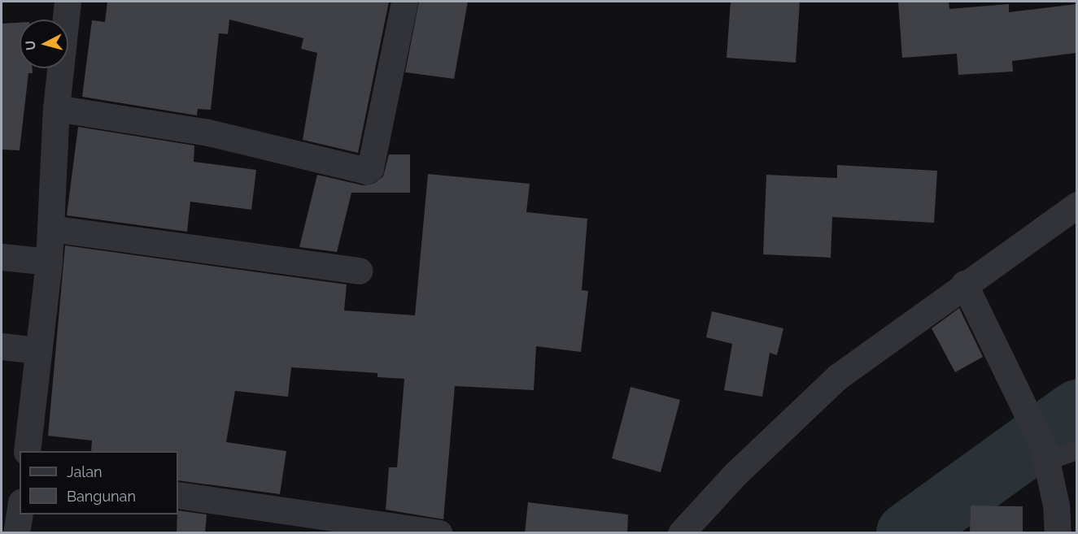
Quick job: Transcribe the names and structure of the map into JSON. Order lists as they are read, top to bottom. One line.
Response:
{"legend":["Jalan","Bangunan"],"north":"left"}
